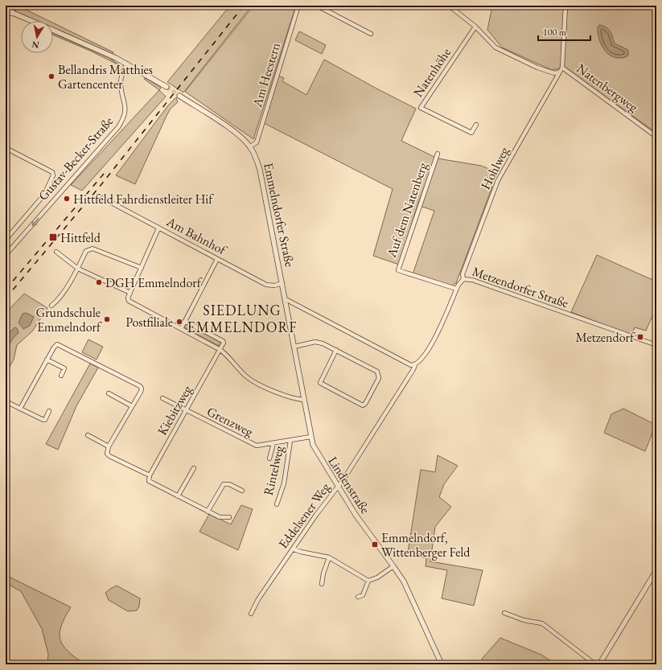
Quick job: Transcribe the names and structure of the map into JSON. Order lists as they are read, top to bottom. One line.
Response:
{"streets":{"street":["Natenhöhe","Am Heestern","Natenbergweg","Gustav-Becker-Straße","Hohlweg","Auf dem Natenberg","Emmelndorfer Straße","Am Bahnhof","Metzendorfer Straße","Kiebitzweg","Grenzweg","Rintelweg","Lindenstraße","Eddelsener Weg"]},"crossings":[["Natenhöhe","Natenbergweg"],["Am Heestern","Emmelndorfer Straße"],["Natenbergweg","Hohlweg"],["Hohlweg","Metzendorfer Straße"],["Auf dem Natenberg","Metzendorfer Straße"],["Emmelndorfer Straße","Am Bahnhof"],["Emmelndorfer Straße","Lindenstraße"],["Metzendorfer Straße","Eddelsener Weg"],["Kiebitzweg","Grenzweg"],["Grenzweg","Rintelweg"],["Grenzweg","Lindenstraße"],["Lindenstraße","Eddelsener Weg"]],"one_way":["Gustav-Becker-Straße"],"districts":["SIEDLUNG EMMELNDORF"],"places":{"other":["Bellandris Matthies Gartencenter","Hittfeld Fahrdienstleiter Hif","DGH Emmelndorf","Grundschule Emmelndorf","Postfiliale"],"transit":["Hittfeld","Metzendorf","Emmelndorf, Wittenberger Feld"]},"scale_bar":"100 m","north":"bottom"}
